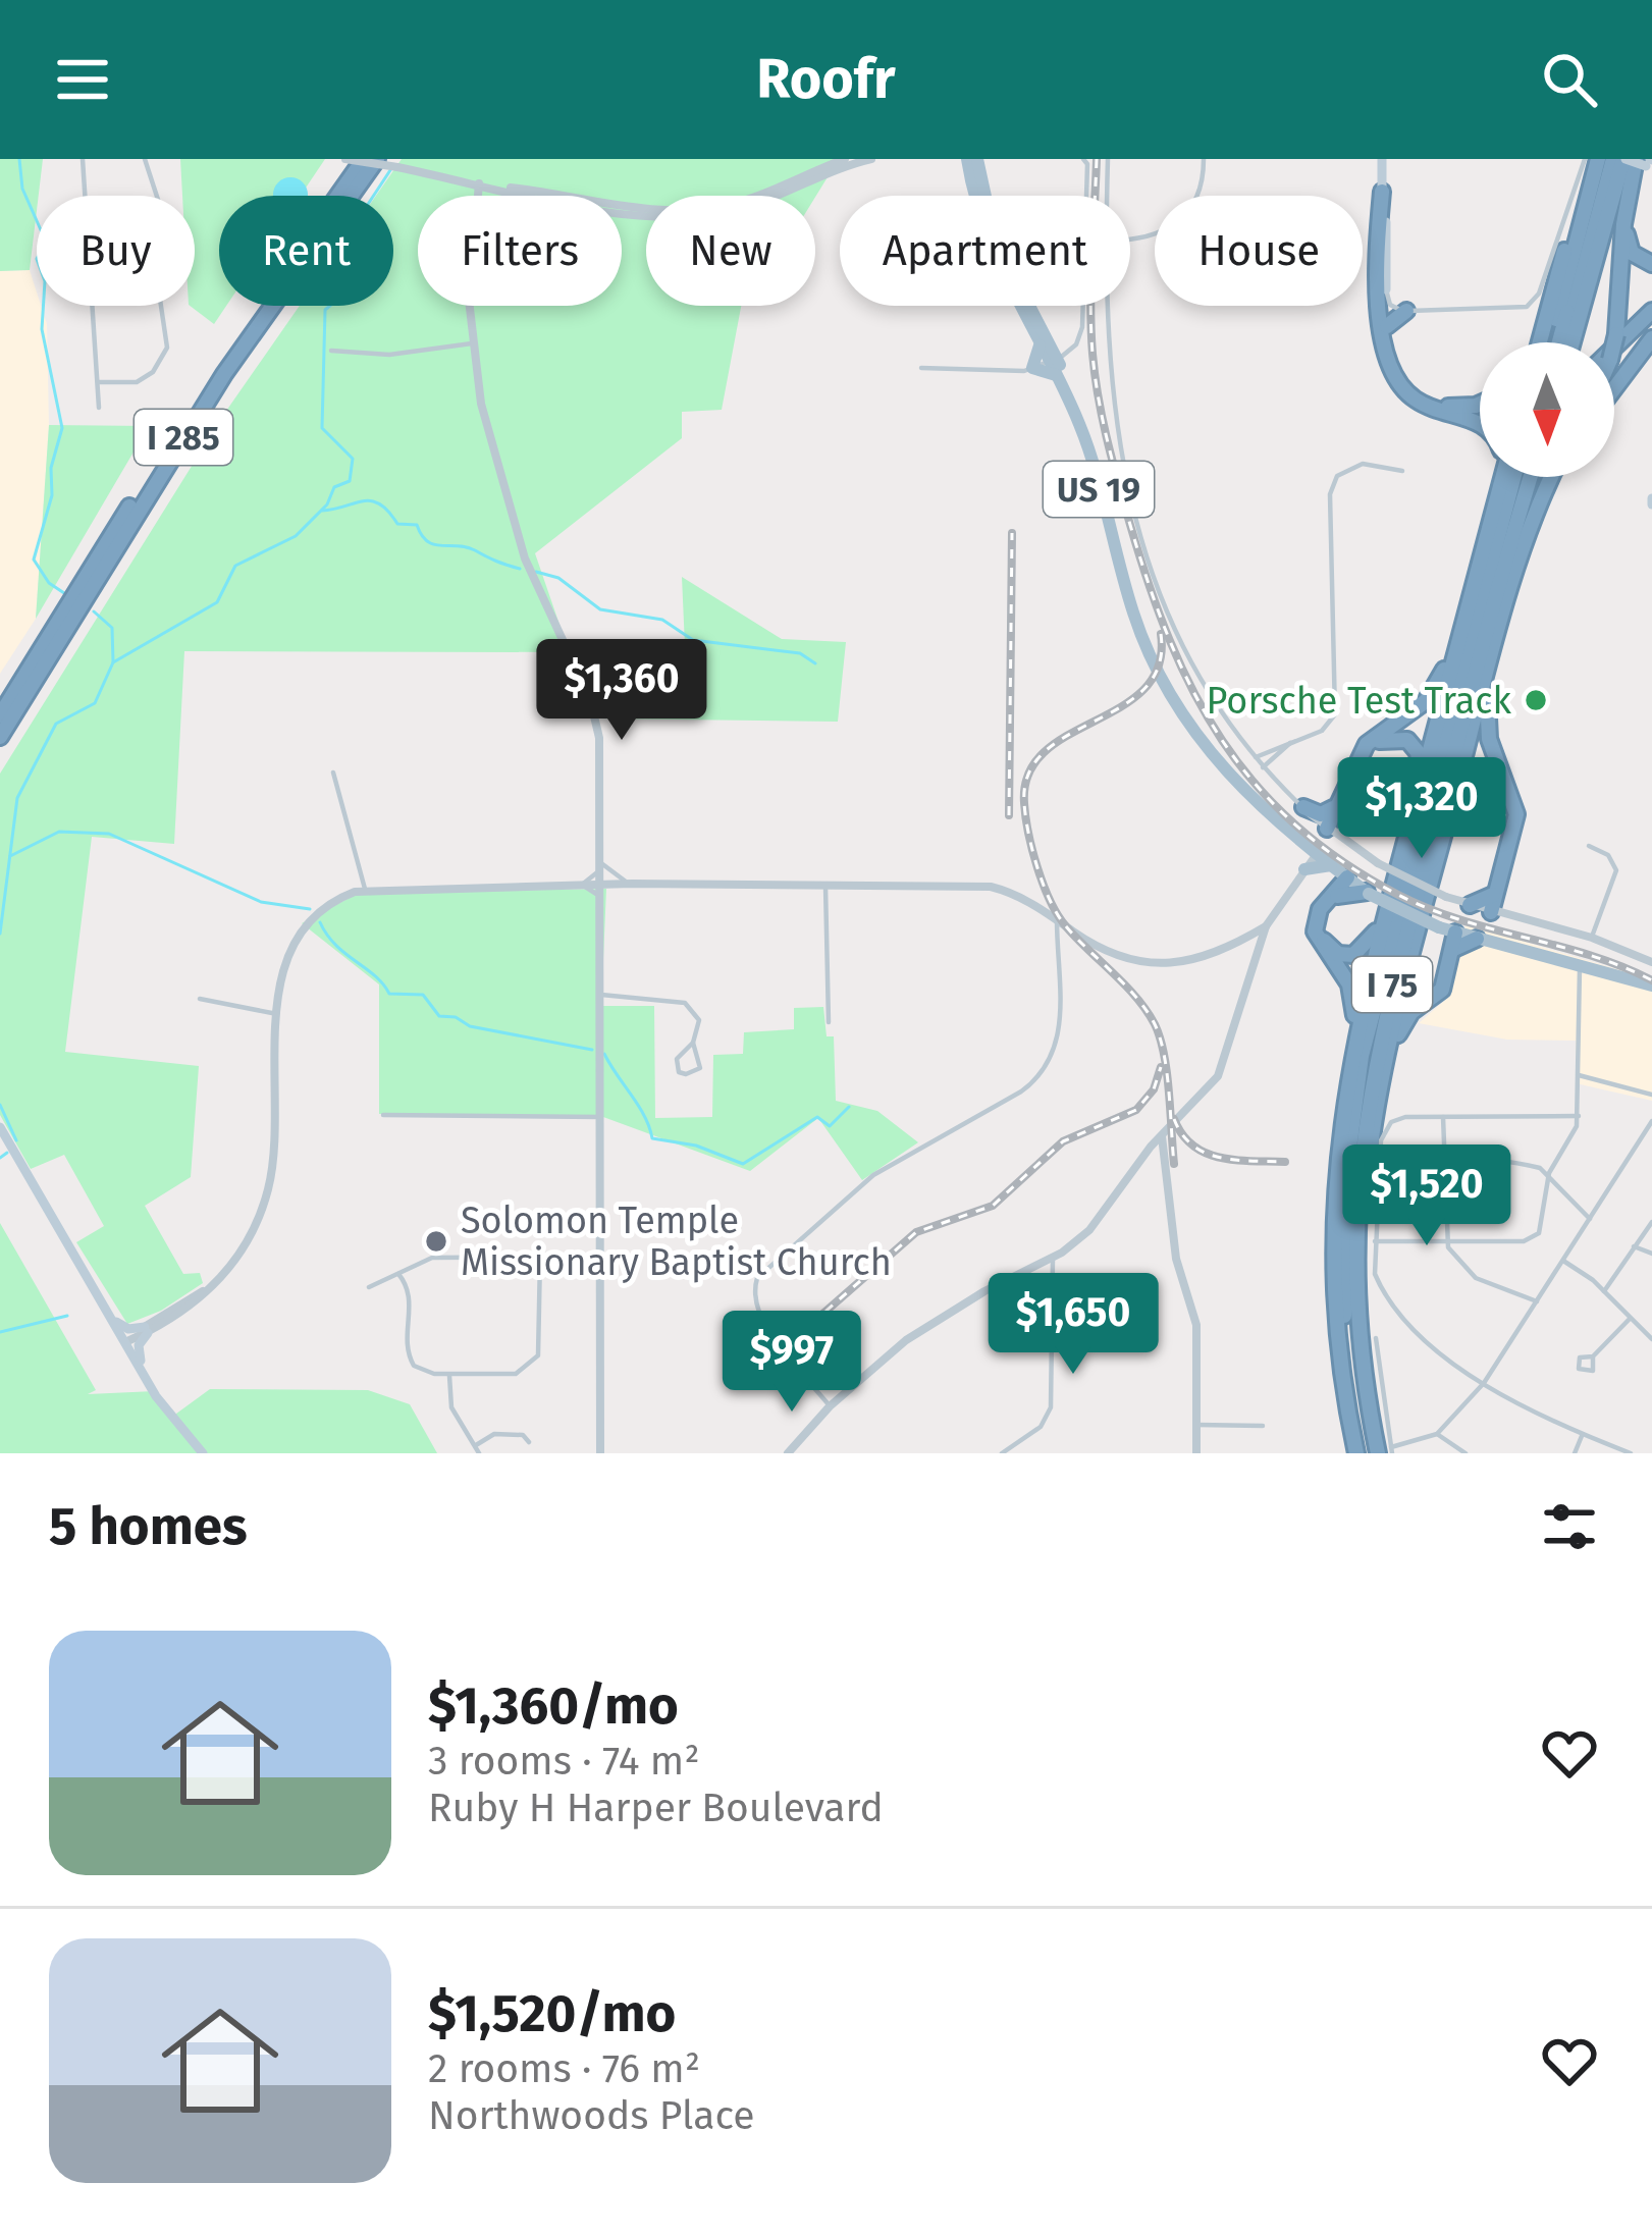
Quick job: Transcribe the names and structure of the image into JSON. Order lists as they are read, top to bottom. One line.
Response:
{"streets":{"highway":["I 285","I 75"],"main road":["US 19"]},"places":["Porsche Test Track","Solomon Temple Missionary Baptist Church"],"north":"bottom","page":{"header":"Roofr","chip":["Buy","Rent","Filters","New","Apartment","House"],"price":["$1,360","$1,320","$1,520","$1,650","$997"],"heading":"5 homes","list":[{"name":"$1,360/mo","note":"3 rooms · 74 m² · Ruby H Harper Boulevard"},{"name":"$1,520/mo","note":"2 rooms · 76 m² · Northwoods Place"}]}}
